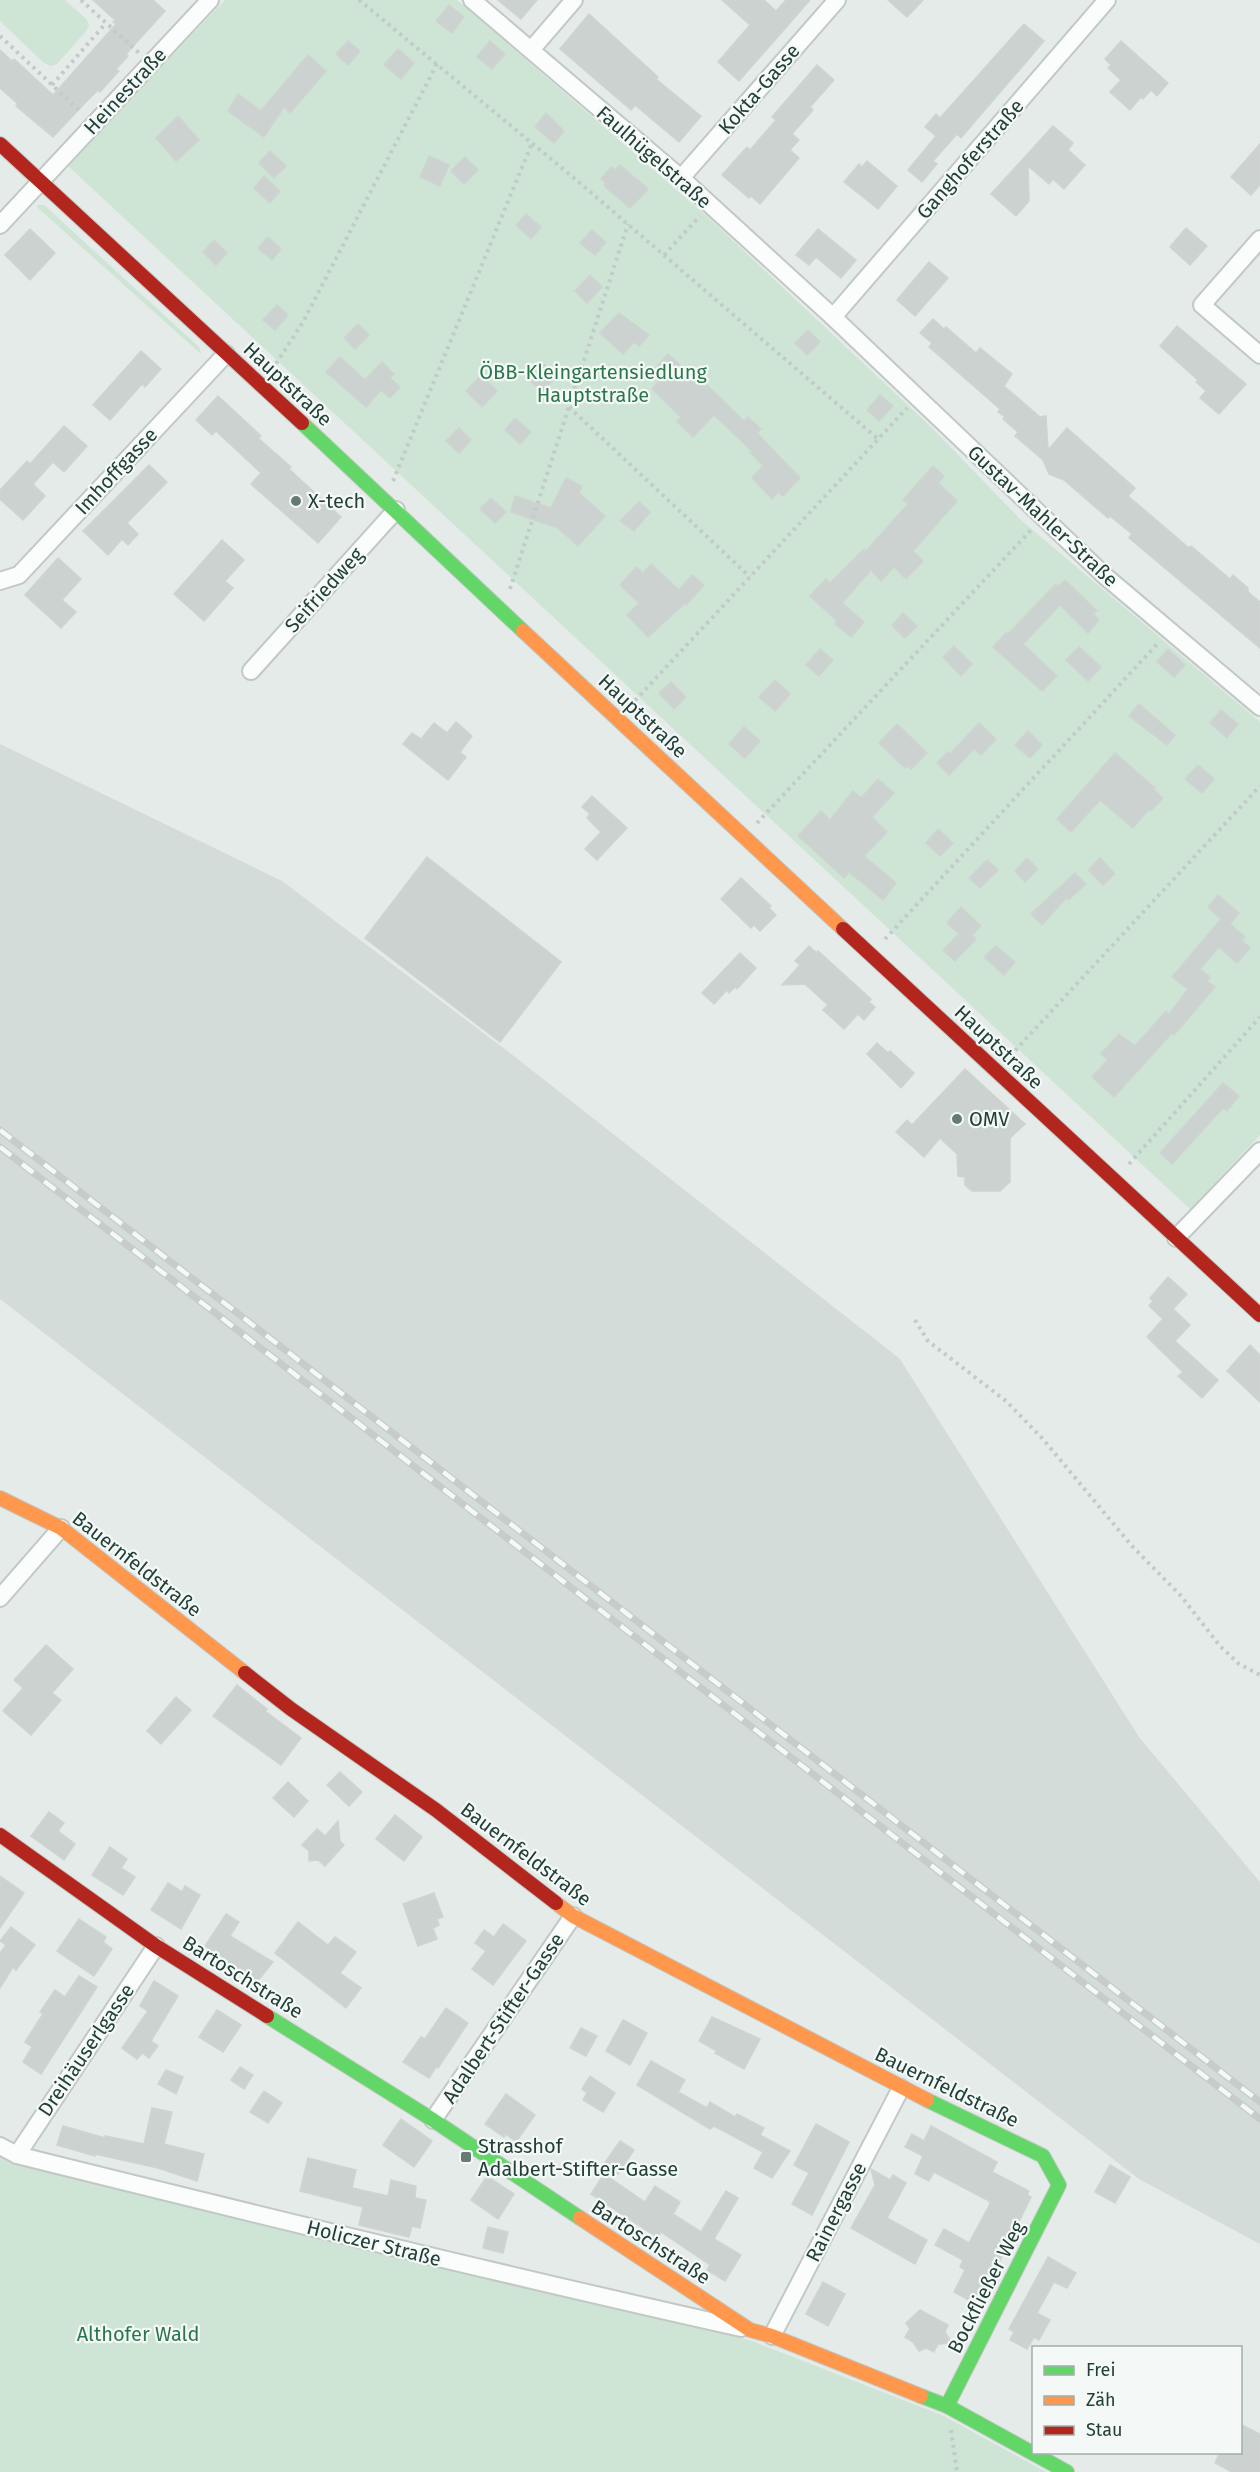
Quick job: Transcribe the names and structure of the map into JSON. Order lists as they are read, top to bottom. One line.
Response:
{"streets":{"street":["Kokta-Gasse","Heinestraße","Faulhügelstraße","Ganghoferstraße","Hauptstraße","Imhoffgasse","Gustav-Mahler-Straße","Seifriedweg","Bauernfeldstraße","Bartoschstraße","Adalbert-Stifter-Gasse","Dreihäuserlgasse","Rainergasse","Holiczer Straße","Bockfließer Weg"]},"crossings":[["Kokta-Gasse","Faulhügelstraße"],["Heinestraße","Hauptstraße"],["Faulhügelstraße","Ganghoferstraße"],["Faulhügelstraße","Gustav-Mahler-Straße"],["Ganghoferstraße","Gustav-Mahler-Straße"],["Hauptstraße","Imhoffgasse"],["Hauptstraße","Seifriedweg"],["Bauernfeldstraße","Adalbert-Stifter-Gasse"],["Bauernfeldstraße","Rainergasse"],["Bauernfeldstraße","Bockfließer Weg"],["Bartoschstraße","Adalbert-Stifter-Gasse"],["Bartoschstraße","Dreihäuserlgasse"],["Bartoschstraße","Rainergasse"],["Bartoschstraße","Holiczer Straße"],["Bartoschstraße","Bockfließer Weg"],["Dreihäuserlgasse","Holiczer Straße"]],"parks":["ÖBB-Kleingartensiedlung Hauptstraße","Althofer Wald"],"places":{"other":["X-tech","OMV"],"transit":["Strasshof Adalbert-Stifter-Gasse"]},"legend":["Frei","Zäh","Stau"]}
